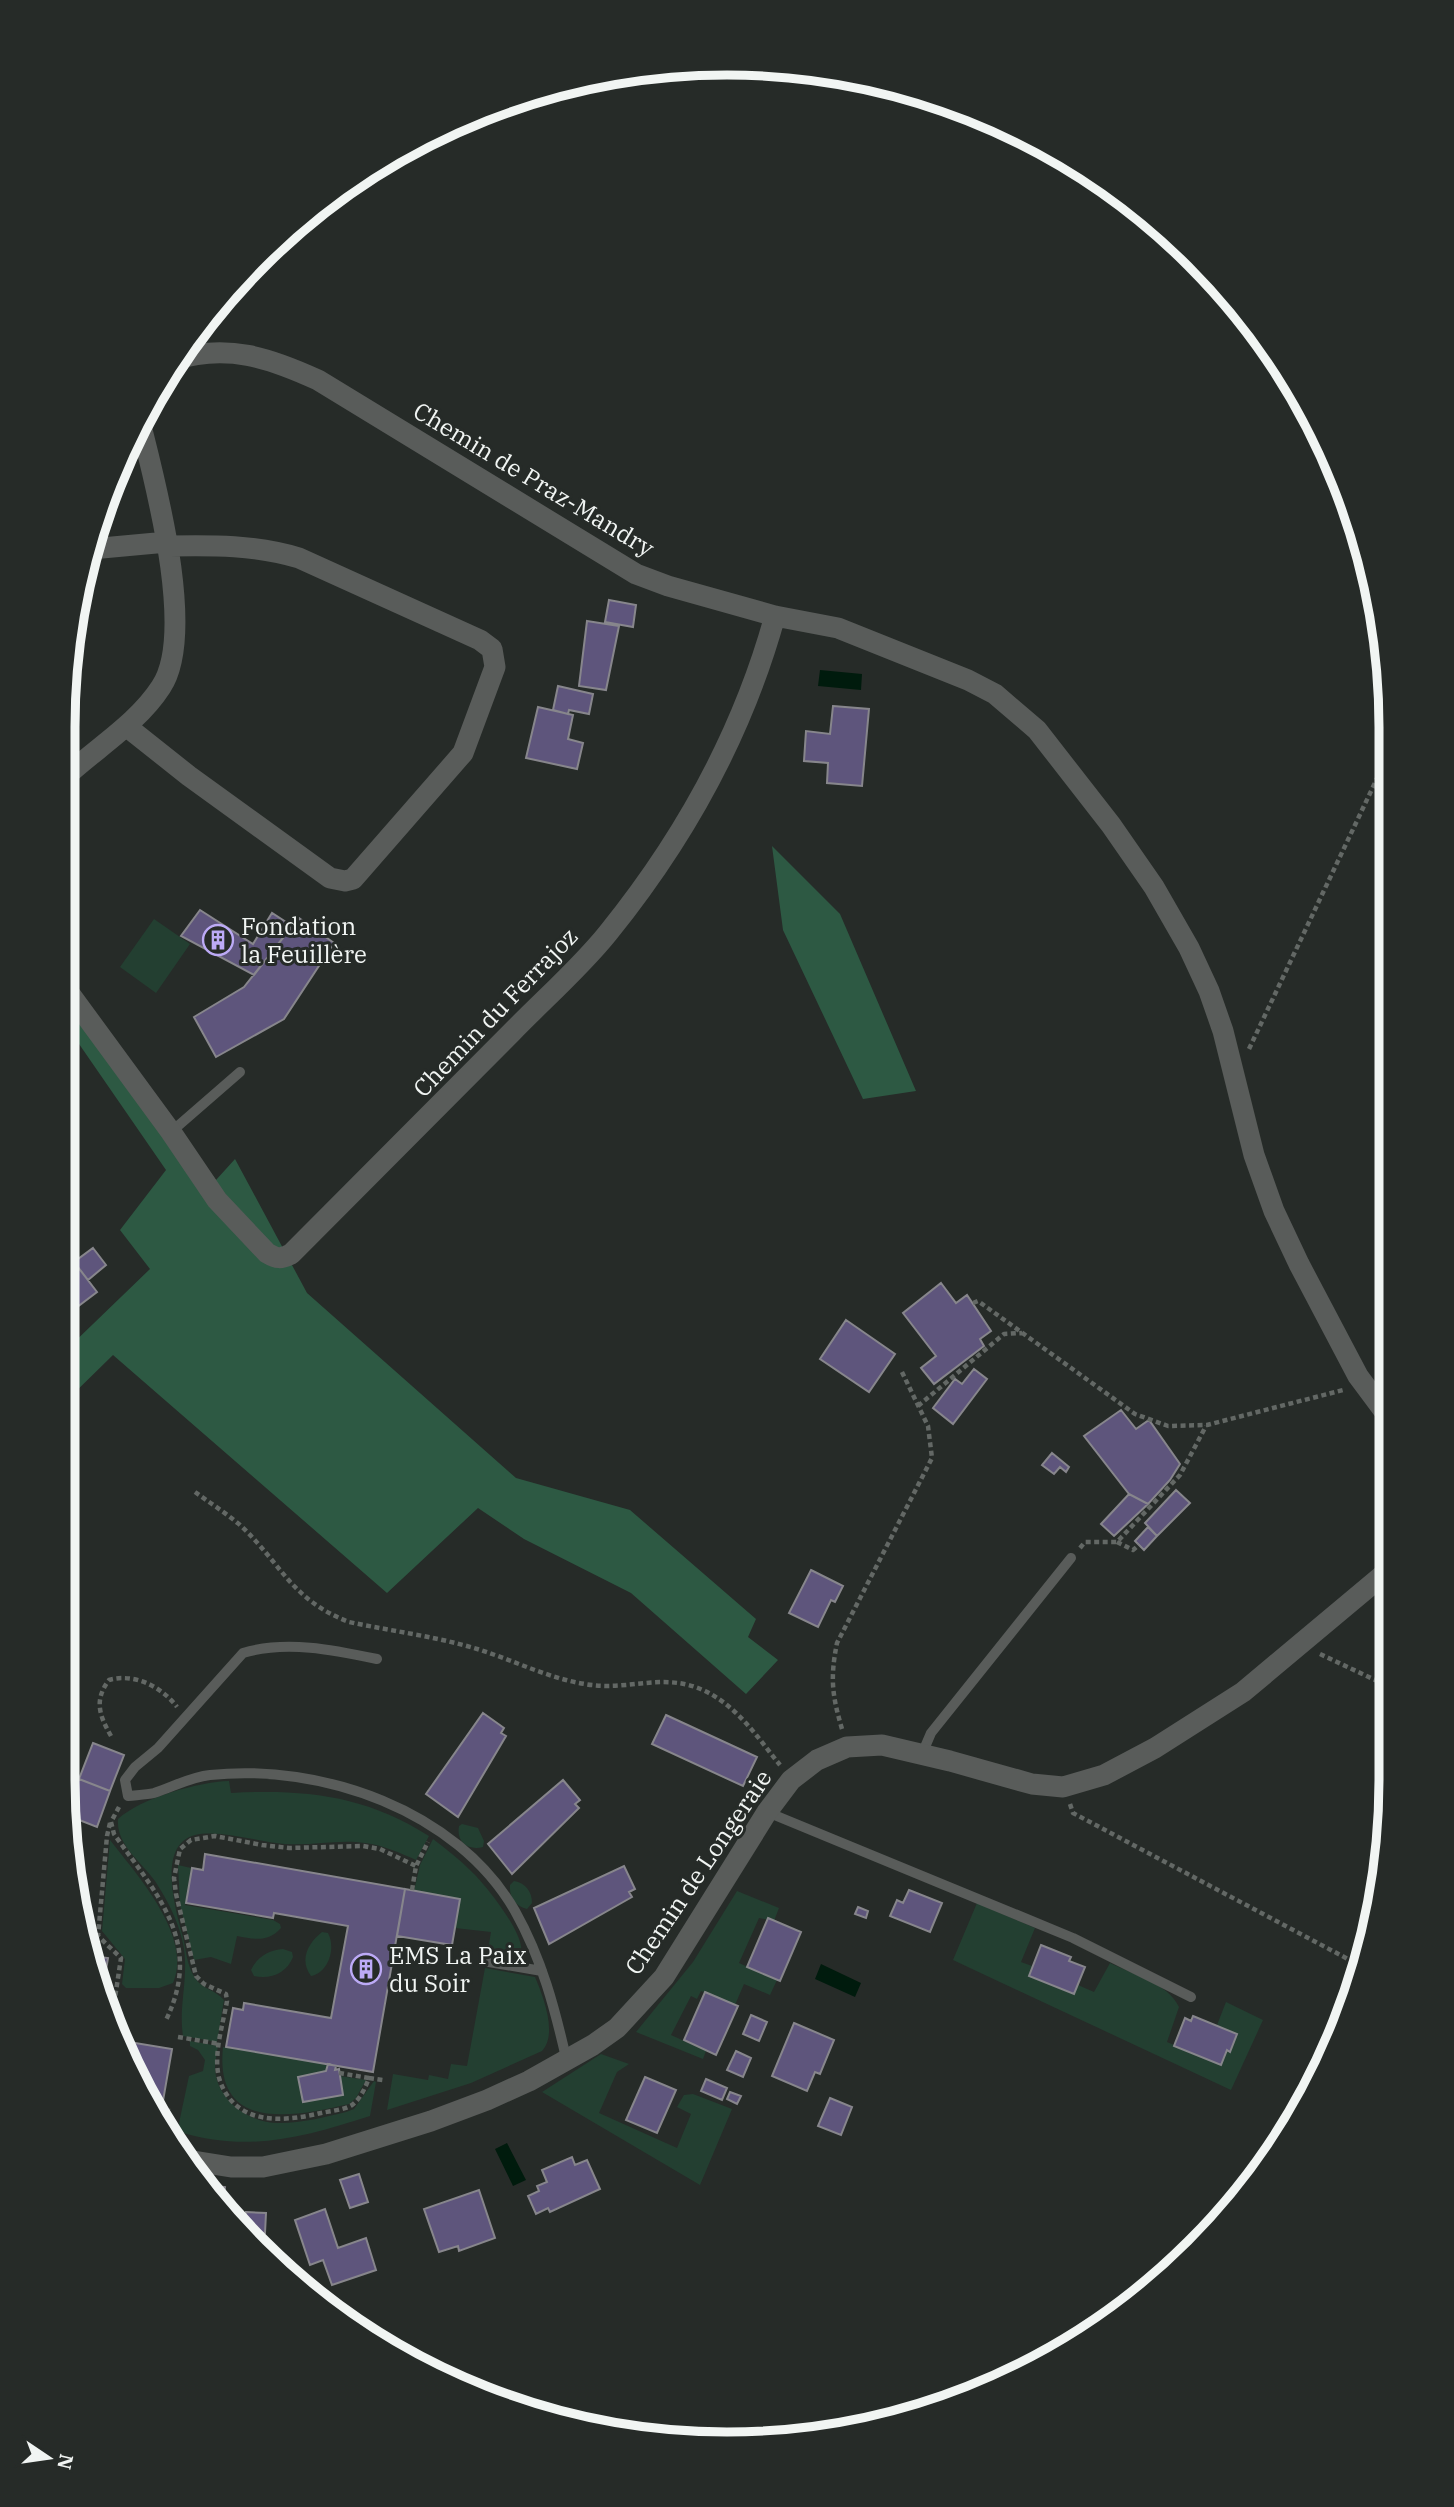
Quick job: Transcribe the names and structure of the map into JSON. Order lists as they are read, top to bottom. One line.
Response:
{"streets":{"street":["Chemin de Praz-Mandry","Chemin du Ferrajoz","Chemin de Longeraie"]},"crossings":[["Chemin de Praz-Mandry","Chemin du Ferrajoz"]],"places":{"building":["Fondation la Feuillère","EMS La Paix du Soir"]},"north":"right"}
